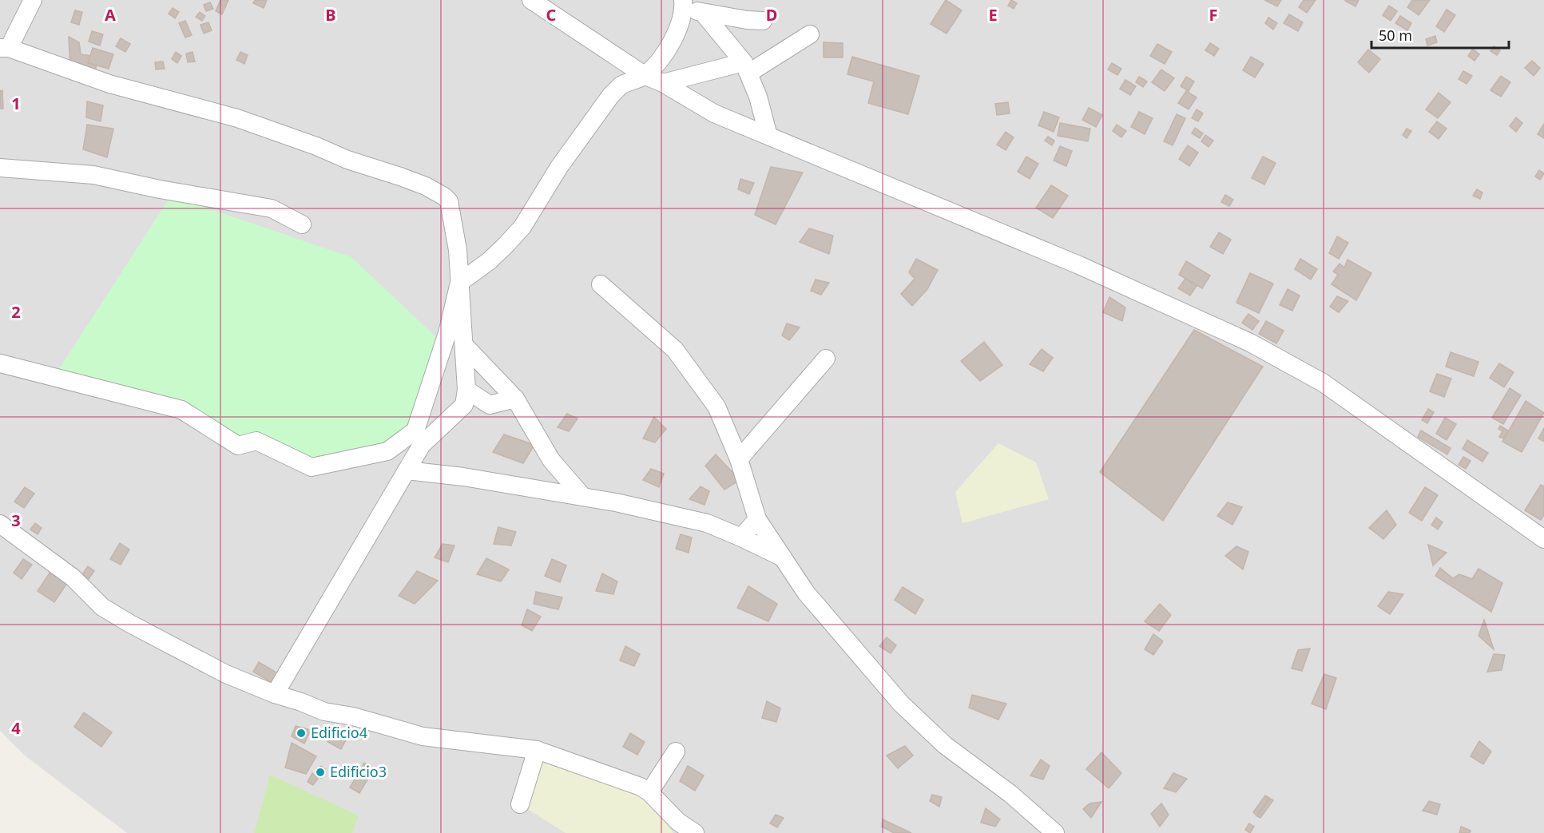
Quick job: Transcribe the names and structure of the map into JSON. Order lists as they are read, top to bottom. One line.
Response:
{"places":["Edificio4","Edificio3"],"scale_bar":"50 m","grid":{"columns":["A","B","C","D","E","F"],"rows":["1","2","3","4"]}}
